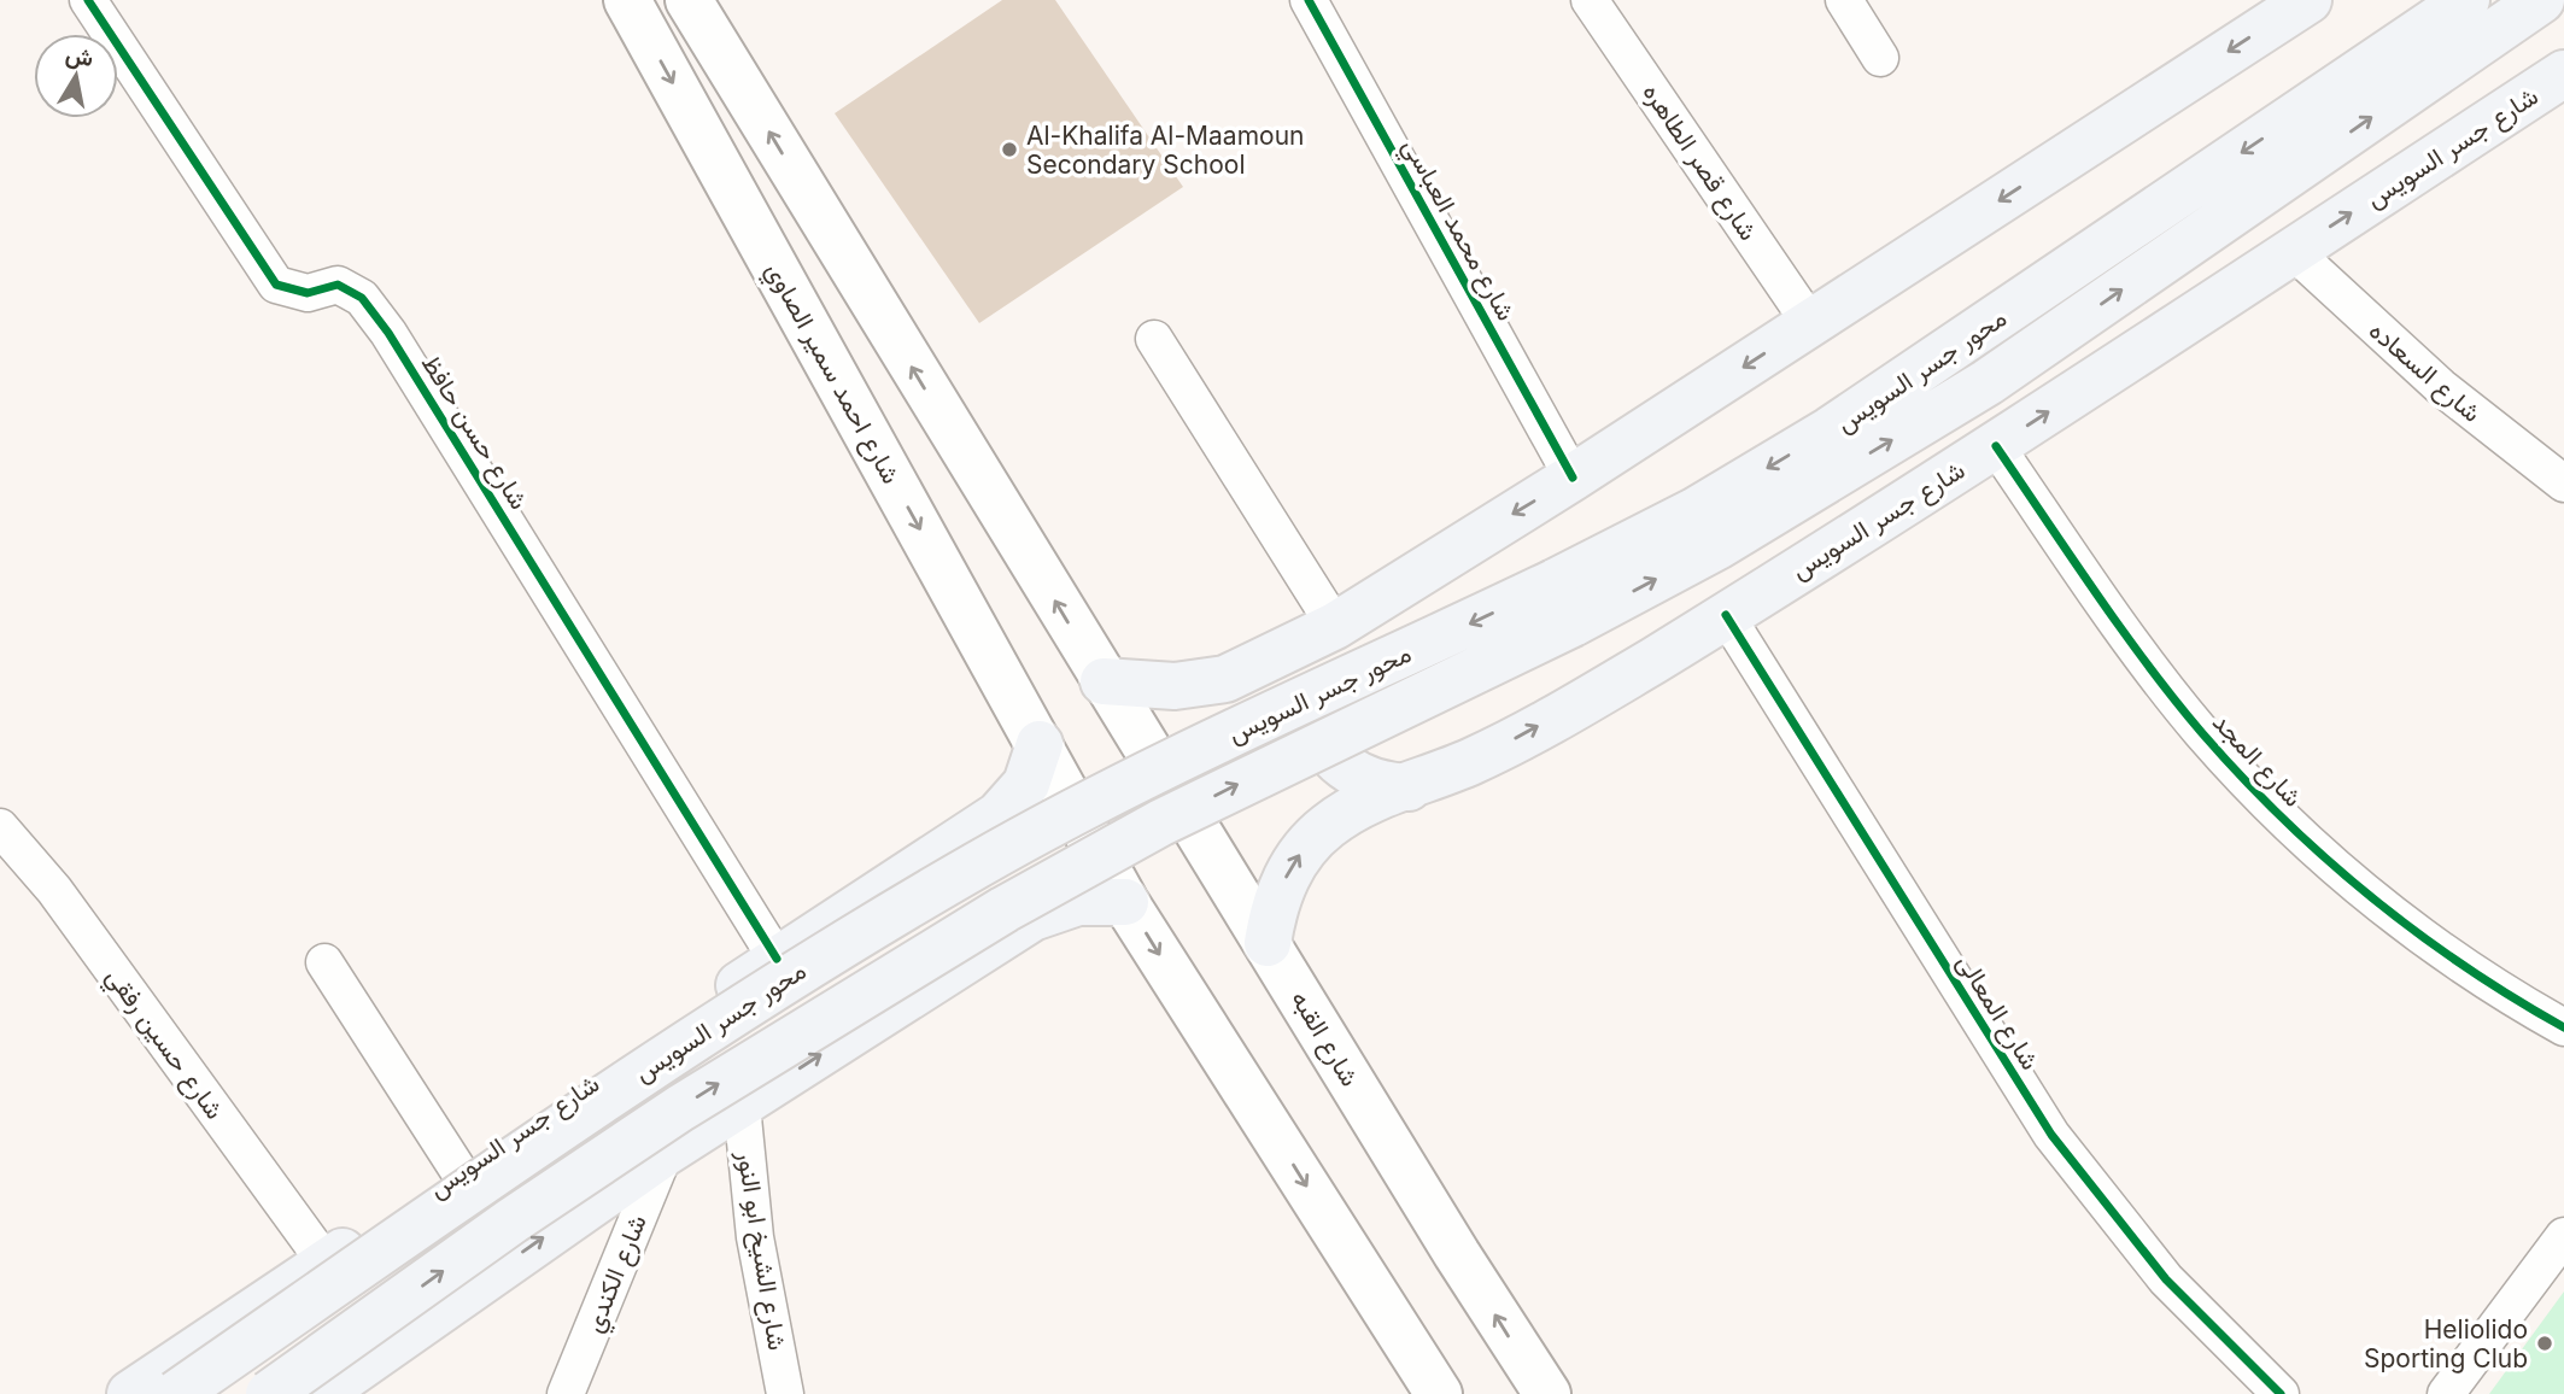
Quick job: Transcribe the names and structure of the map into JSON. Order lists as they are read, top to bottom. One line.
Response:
{"streets":{"main road":["شارع جسر السويس","محور جسر السويس","شارع احمد سمير الصاوي","شارع القبه"],"street":["شارع قصر الطاهره","شارع محمد العباسي","شارع السعاده","شارع حسن حافظ","شارع المجد","شارع المعالى","شارع حسين رفقي","شارع الشيخ ابو النور","شارع الكندي"]},"crossings":[["شارع جسر السويس","شارع السعاده"],["شارع جسر السويس","شارع احمد سمير الصاوي"],["شارع جسر السويس","شارع حسن حافظ"],["شارع جسر السويس","شارع المجد"],["شارع جسر السويس","شارع المعالى"],["شارع جسر السويس","شارع القبه"],["شارع جسر السويس","شارع حسين رفقي"]],"places":["Al-Khalifa Al-Maamoun Secondary School","Heliolido Sporting Club"],"north":"top"}
